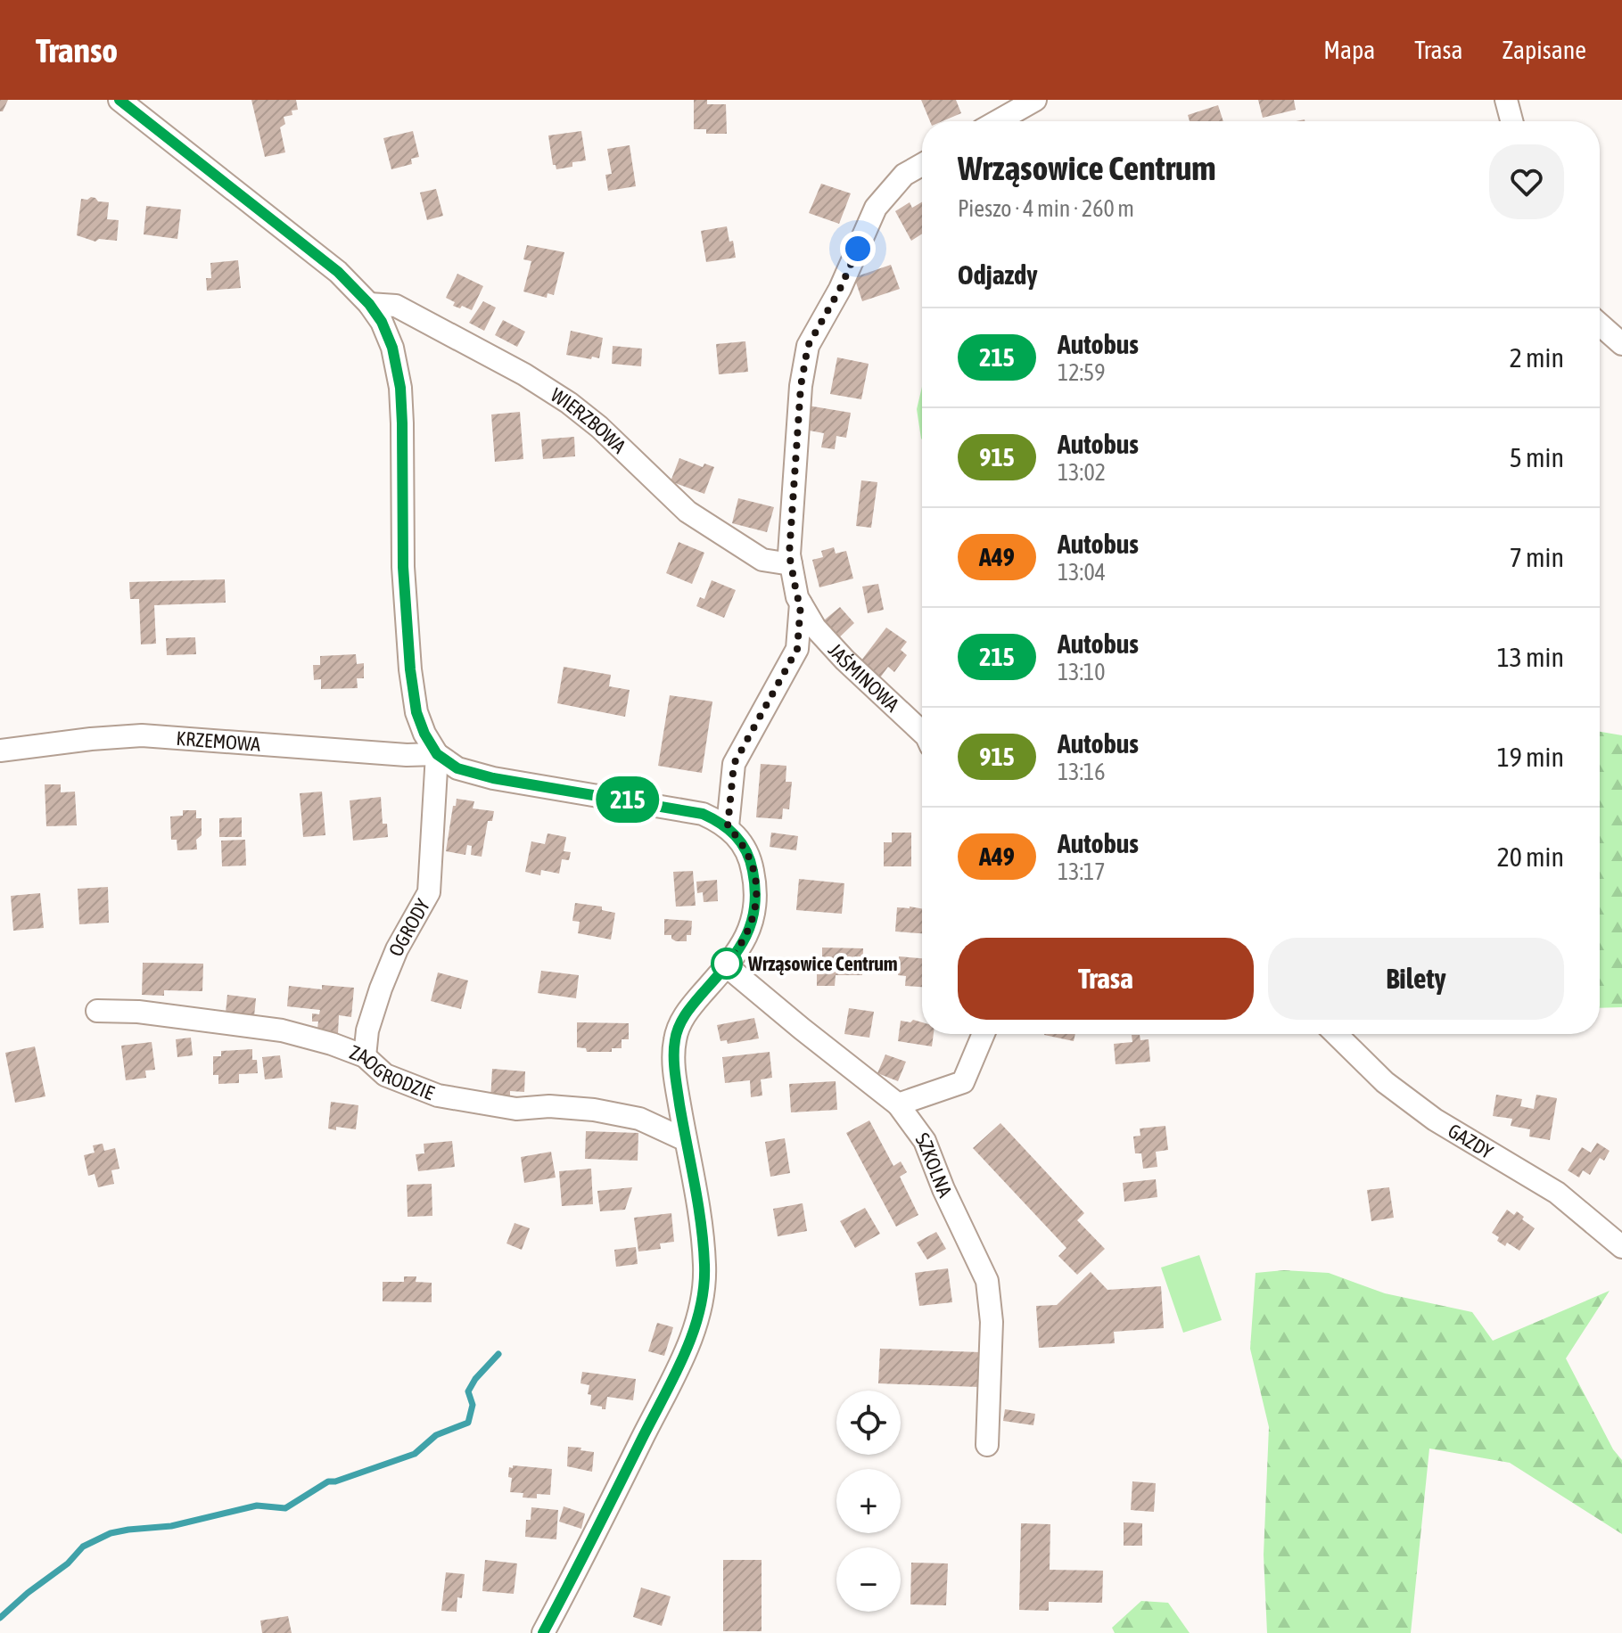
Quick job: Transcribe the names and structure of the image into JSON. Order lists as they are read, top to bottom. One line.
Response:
{"streets":{"street":["WIERZBOWA","JAŚMINOWA","KRZEMOWA","OGRODY","ZAOGRODZIE","GAZDY","SZKOLNA"]},"crossings":[["WIERZBOWA","JAŚMINOWA"],["KRZEMOWA","OGRODY"],["OGRODY","ZAOGRODZIE"]],"places":["Wrząsowice Centrum"],"lines":["bus line 215"],"page":{"header":"Transo","nav":["Mapa","Trasa","Zapisane"],"on_map":"215","heading":[["Wrząsowice Centrum","Pieszo · 4 min · 260 m"],"Odjazdy"],"list":[{"mark":"215","name":"Autobus","note":"12:59","value":"2 min"},{"mark":"915","name":"Autobus","note":"13:02","value":"5 min"},{"mark":"A49","name":"Autobus","note":"13:04","value":"7 min"},{"mark":"215","name":"Autobus","note":"13:10","value":"13 min"},{"mark":"915","name":"Autobus","note":"13:16","value":"19 min"},{"mark":"A49","name":"Autobus","note":"13:17","value":"20 min"}],"buttons":["Trasa","Bilety"],"map_buttons":["+","−"]}}
